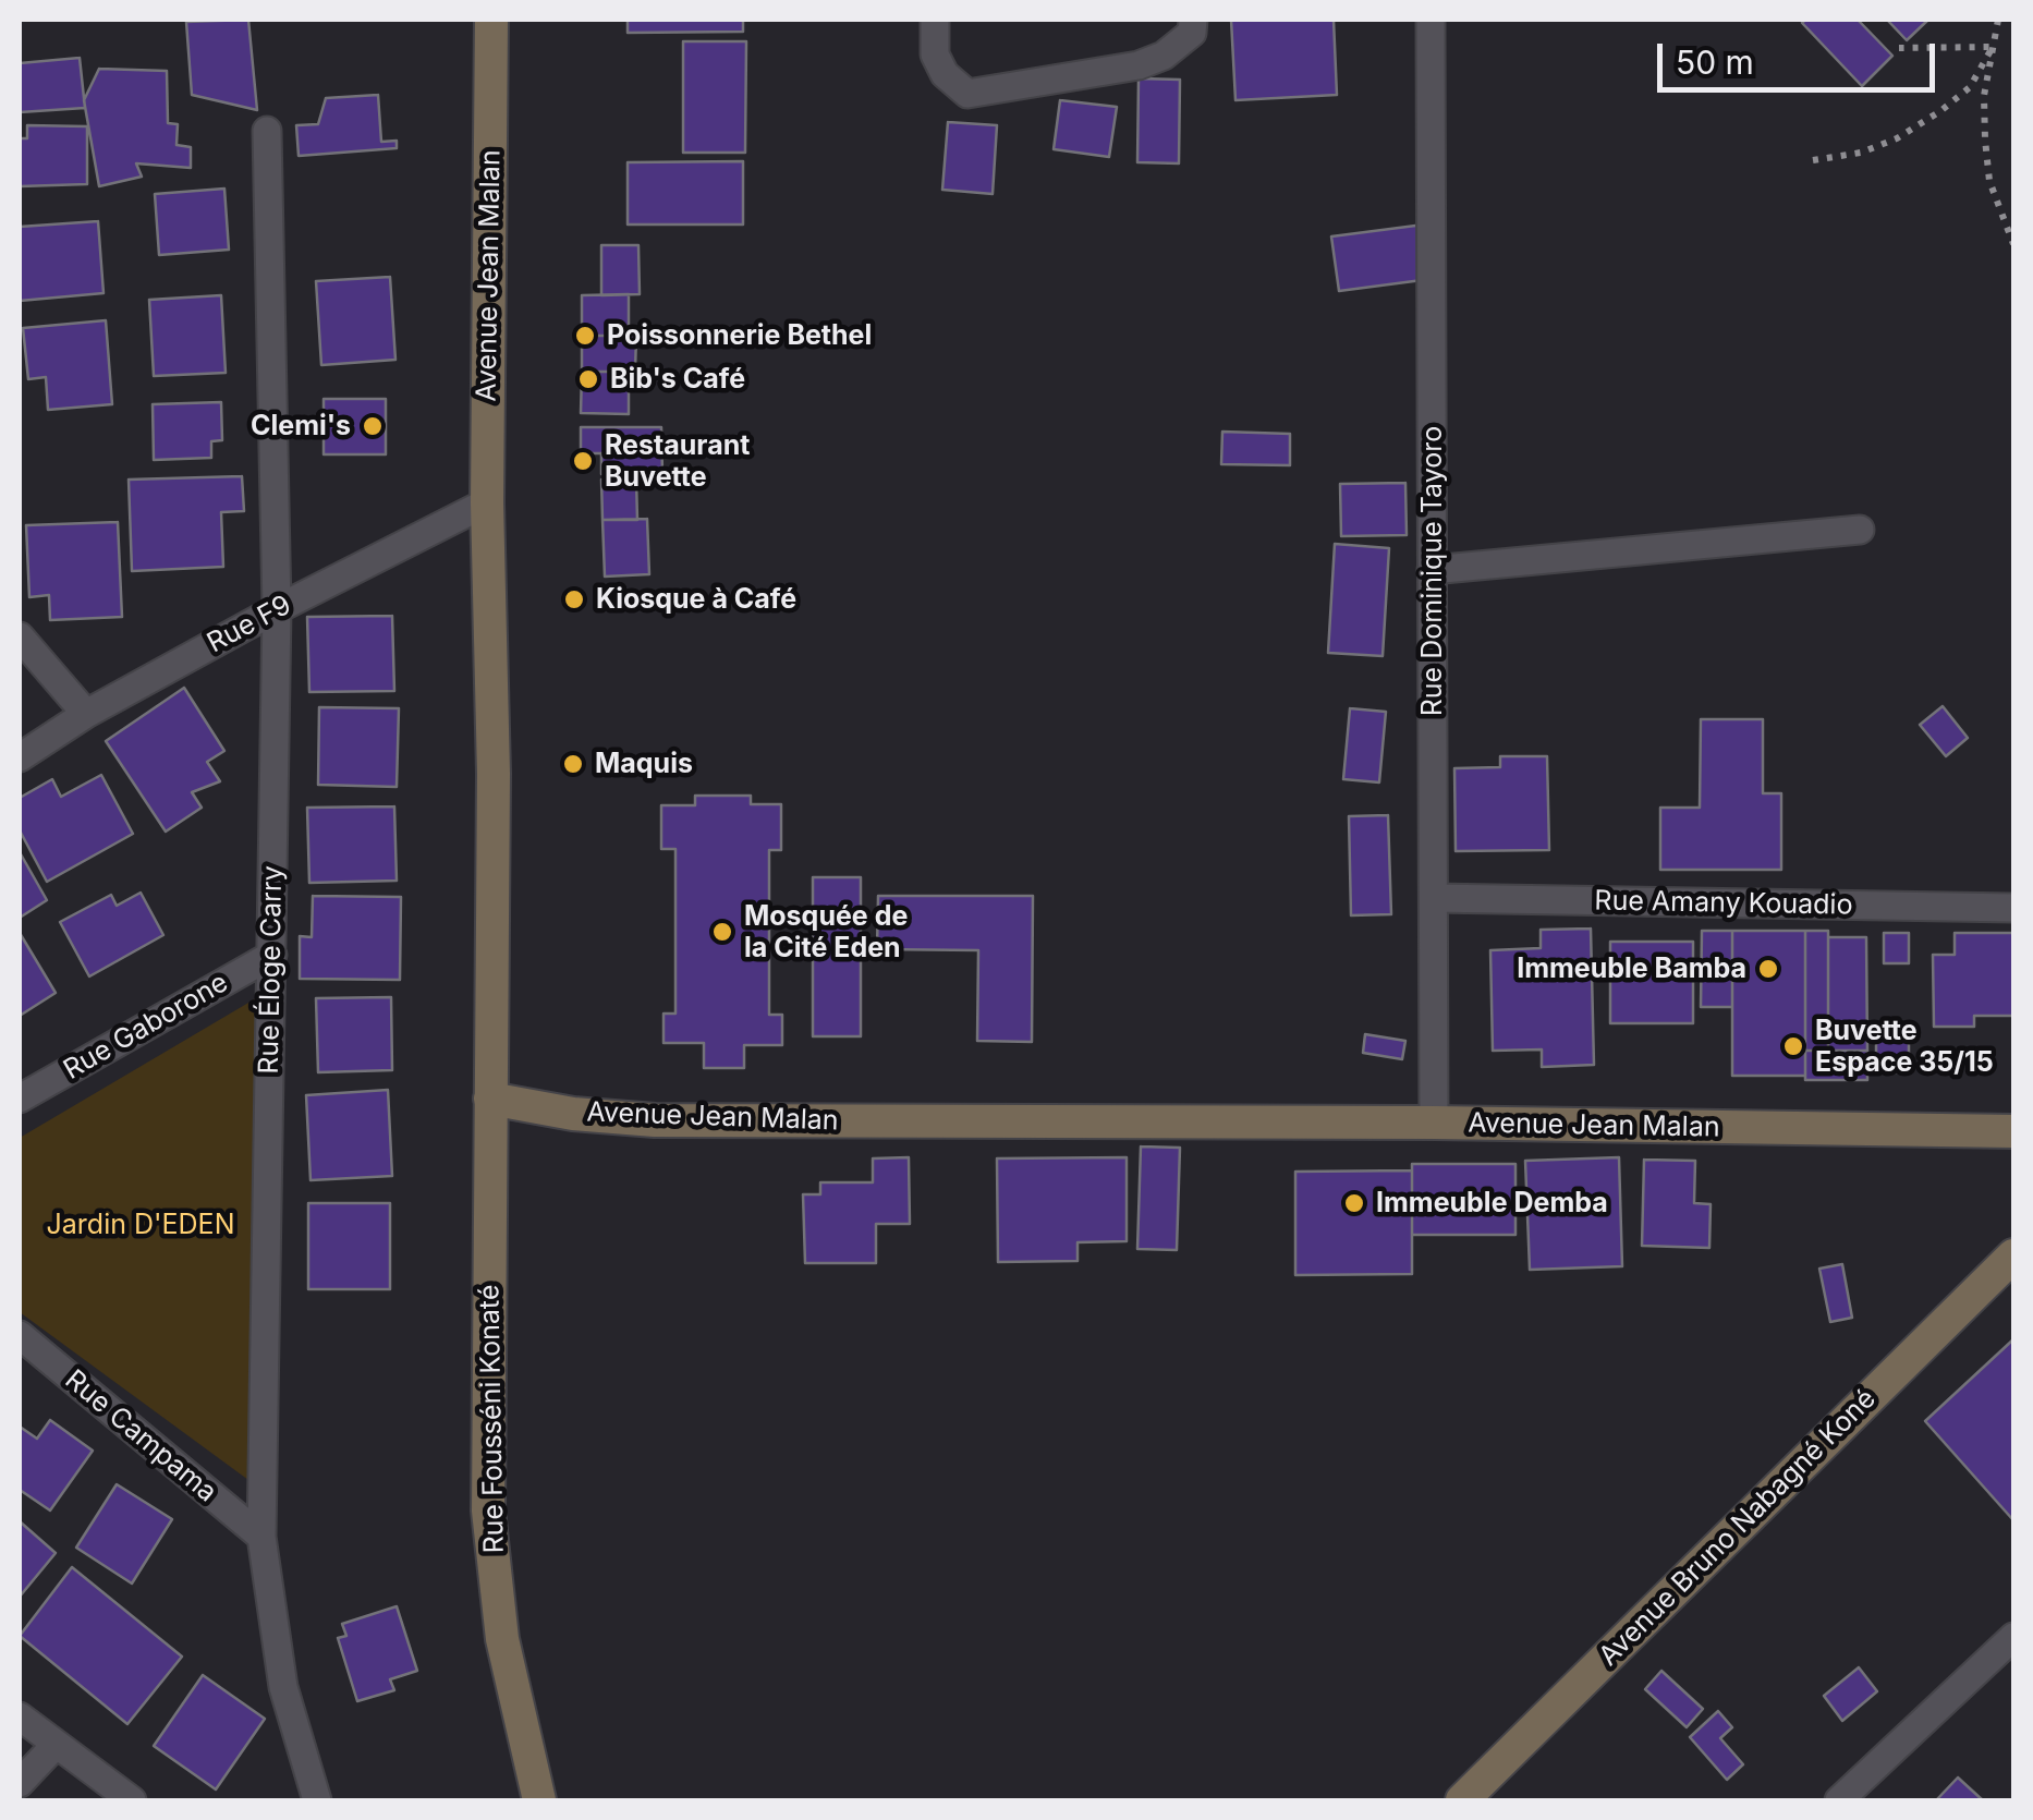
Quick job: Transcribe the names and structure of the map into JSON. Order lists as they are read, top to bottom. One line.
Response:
{"streets":{"main road":["Avenue Jean Malan","Rue Fousséni Konaté","Avenue Bruno Nabagné Koné"],"street":["Rue Dominique Tayoro","Rue F9","Rue Amany Kouadio","Rue Éloge Carry","Rue Gaborone","Rue Campama"]},"crossings":[["Avenue Jean Malan","Rue Dominique Tayoro"],["Avenue Jean Malan","Rue F9"],["Avenue Jean Malan","Rue Fousséni Konaté"],["Rue Dominique Tayoro","Rue Amany Kouadio"],["Rue F9","Rue Éloge Carry"],["Rue Éloge Carry","Rue Gaborone"],["Rue Éloge Carry","Rue Campama"]],"parks":["Jardin D'EDEN"],"places":["Poissonnerie Bethel","Bib's Café","Clemi's","Restaurant Buvette","Kiosque à Café","Maquis","Mosquée de la Cité Eden","Immeuble Bamba","Buvette Espace 35/15","Immeuble Demba"],"scale_bar":"50 m"}
